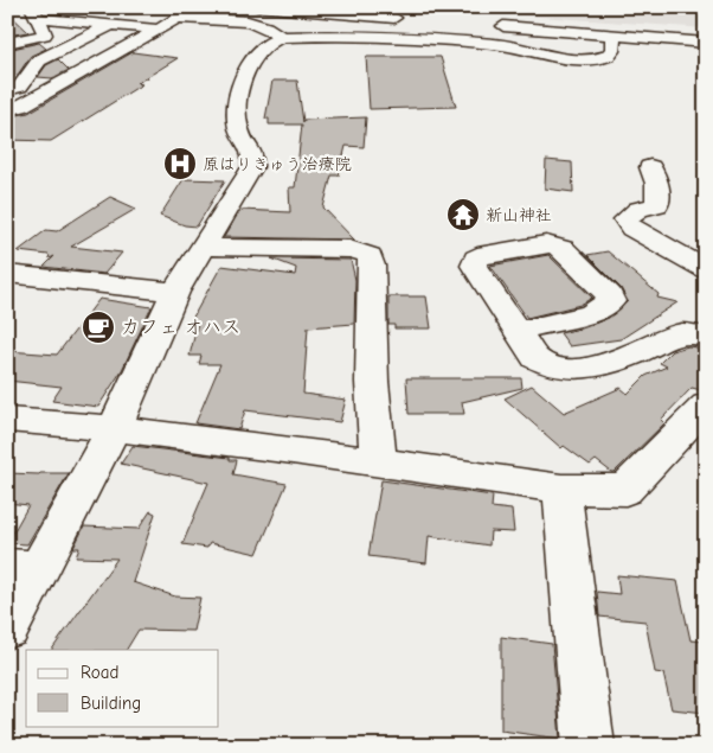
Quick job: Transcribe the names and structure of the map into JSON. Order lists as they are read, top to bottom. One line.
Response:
{"places":{"hospital":["原はりきゅう治療院"],"temple":["新山神社"],"cafe":["カフェ オハス"]},"legend":["Road","Building"]}
